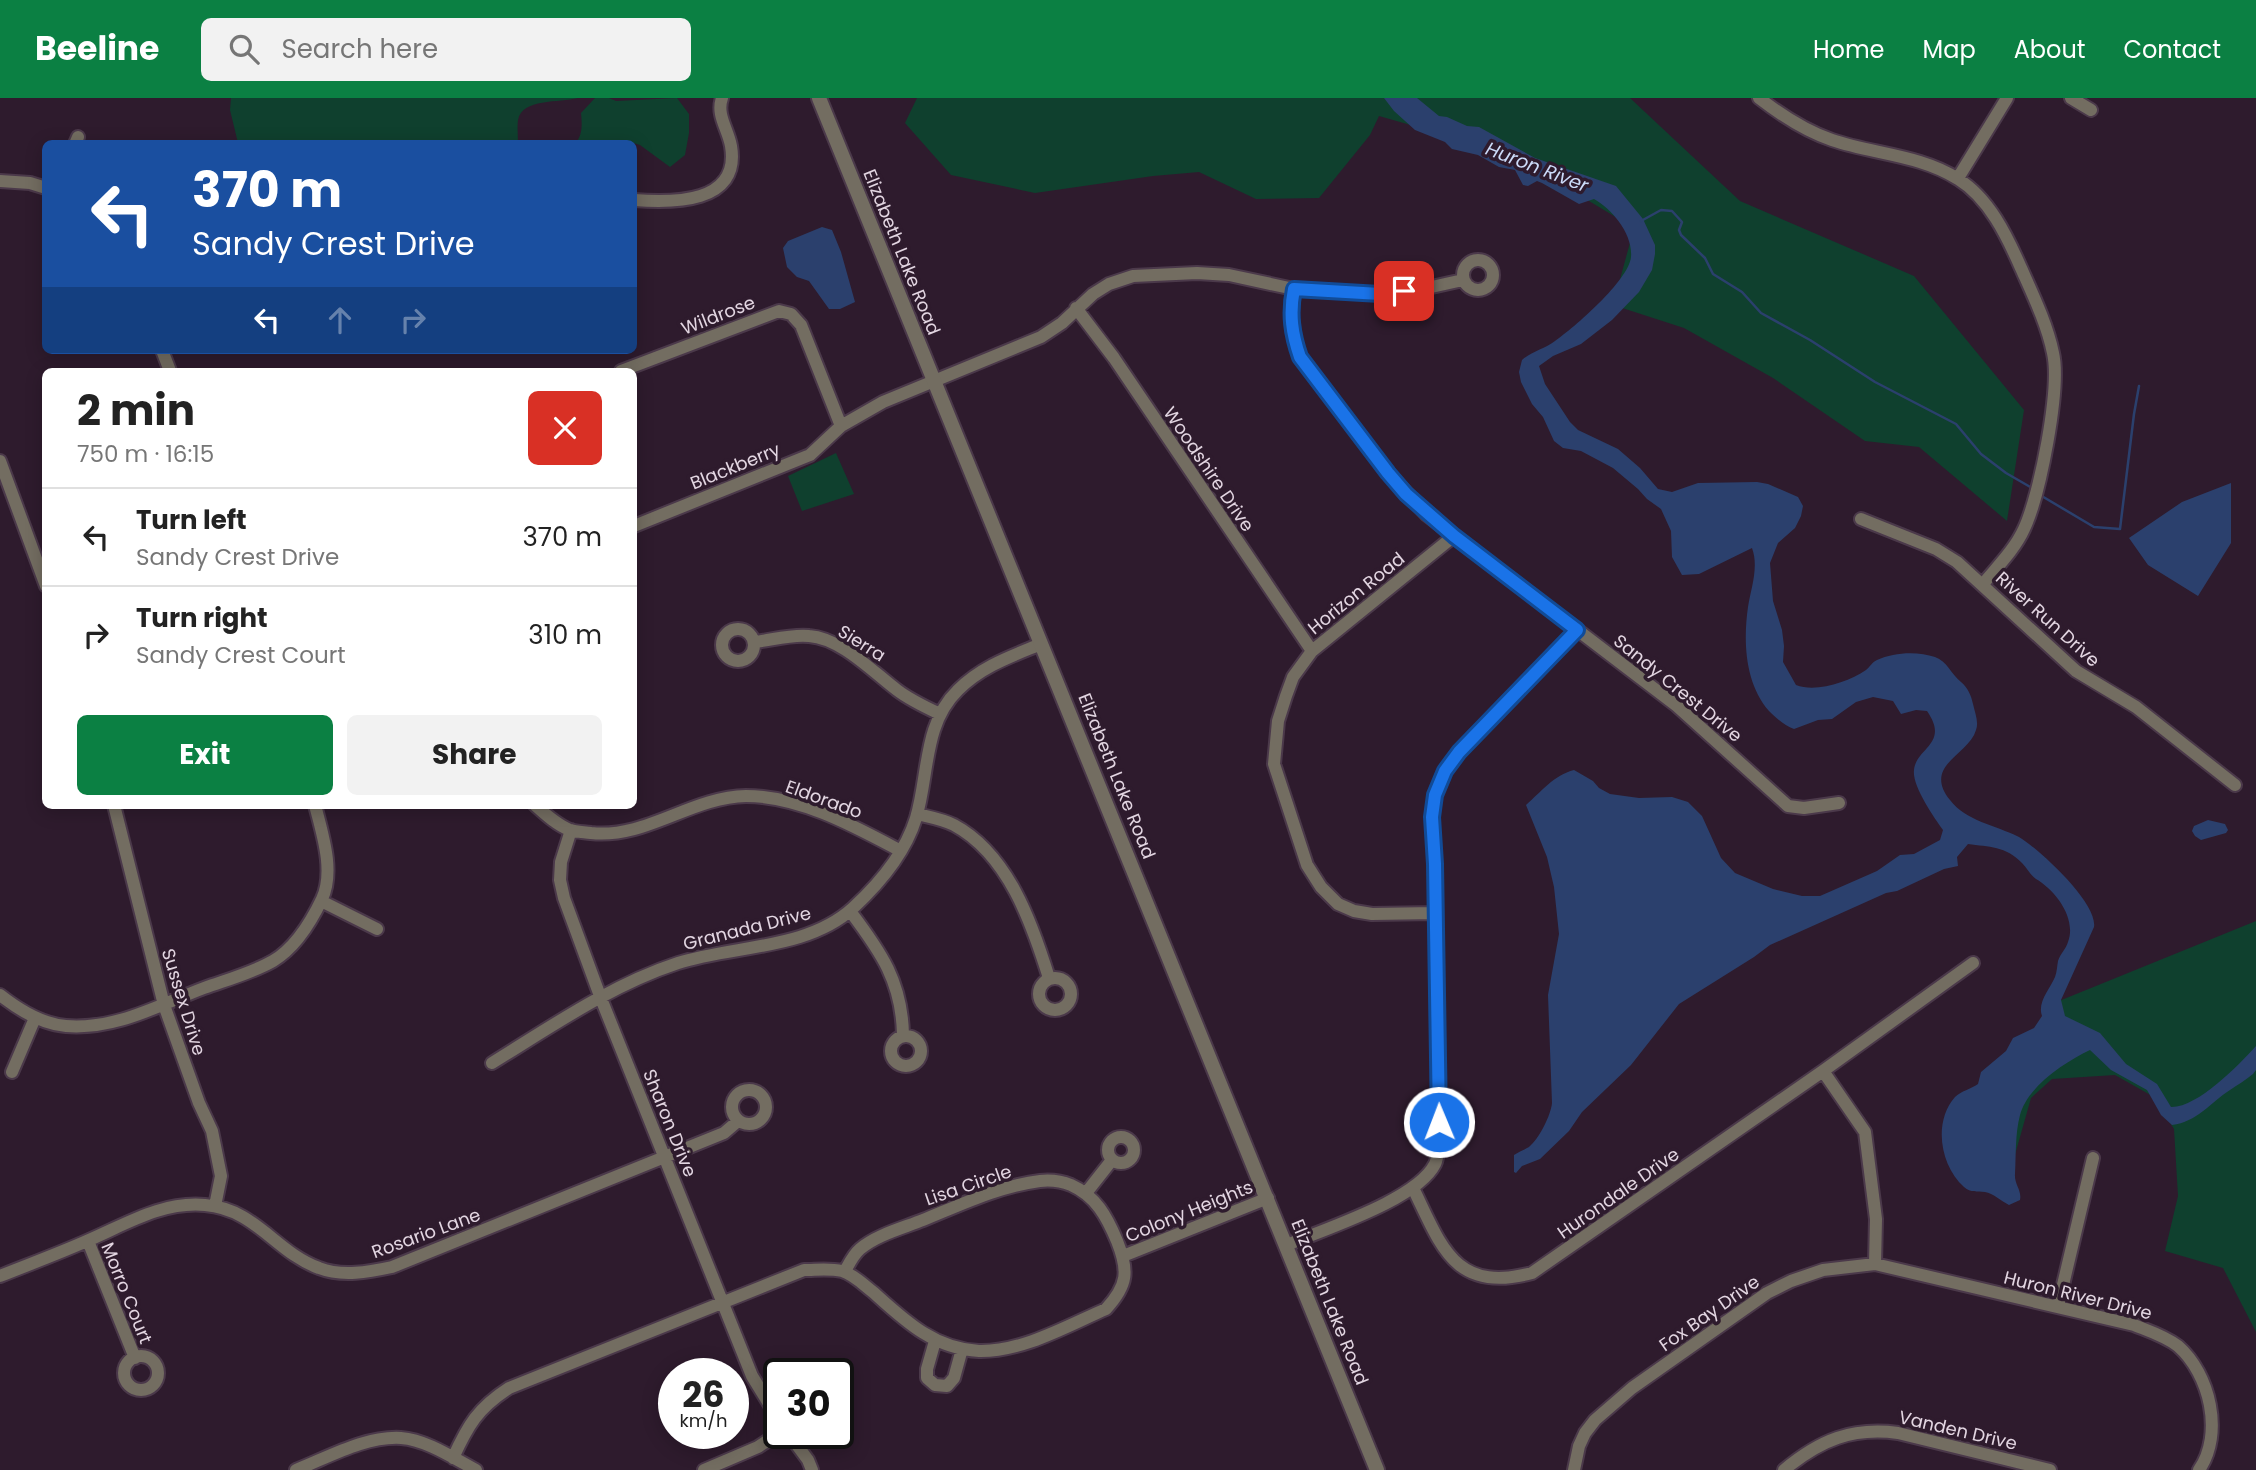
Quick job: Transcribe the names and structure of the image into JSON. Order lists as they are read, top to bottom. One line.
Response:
{"streets":{"street":["Elizabeth Lake Road","Wildrose","Blackberry","Woodshire Drive","Horizon Road","River Run Drive","Sierra","Sandy Crest Drive","Eldorado","Granada Drive","Sussex Drive","Sharon Drive","Lisa Circle","Hurondale Drive","Colony Heights","Rosario Lane","Morro Court","Huron River Drive","Fox Bay Drive","Vanden Drive"]},"crossings":[["Elizabeth Lake Road","Blackberry"],["Elizabeth Lake Road","Granada Drive"],["Elizabeth Lake Road","Colony Heights"],["Wildrose","Blackberry"],["Woodshire Drive","Horizon Road"],["Horizon Road","Sandy Crest Drive"],["Sierra","Granada Drive"],["Eldorado","Granada Drive"],["Eldorado","Sharon Drive"],["Granada Drive","Sharon Drive"],["Sussex Drive","Rosario Lane"],["Sharon Drive","Rosario Lane"],["Rosario Lane","Morro Court"],["Huron River Drive","Fox Bay Drive"]],"water":["Huron River"],"page":{"header":"Beeline","search":"Search here","nav":["Home","Map","About","Contact"],"turn":["370 m","Sandy Crest Drive"],"heading":["2 min","750 m · 16:15"],"list":[{"name":"Turn left","note":"Sandy Crest Drive","value":"370 m"},{"name":"Turn right","note":"Sandy Crest Court","value":"310 m"}],"buttons":["Exit","Share"],"speed":"26 km/h","limit":"30"}}
